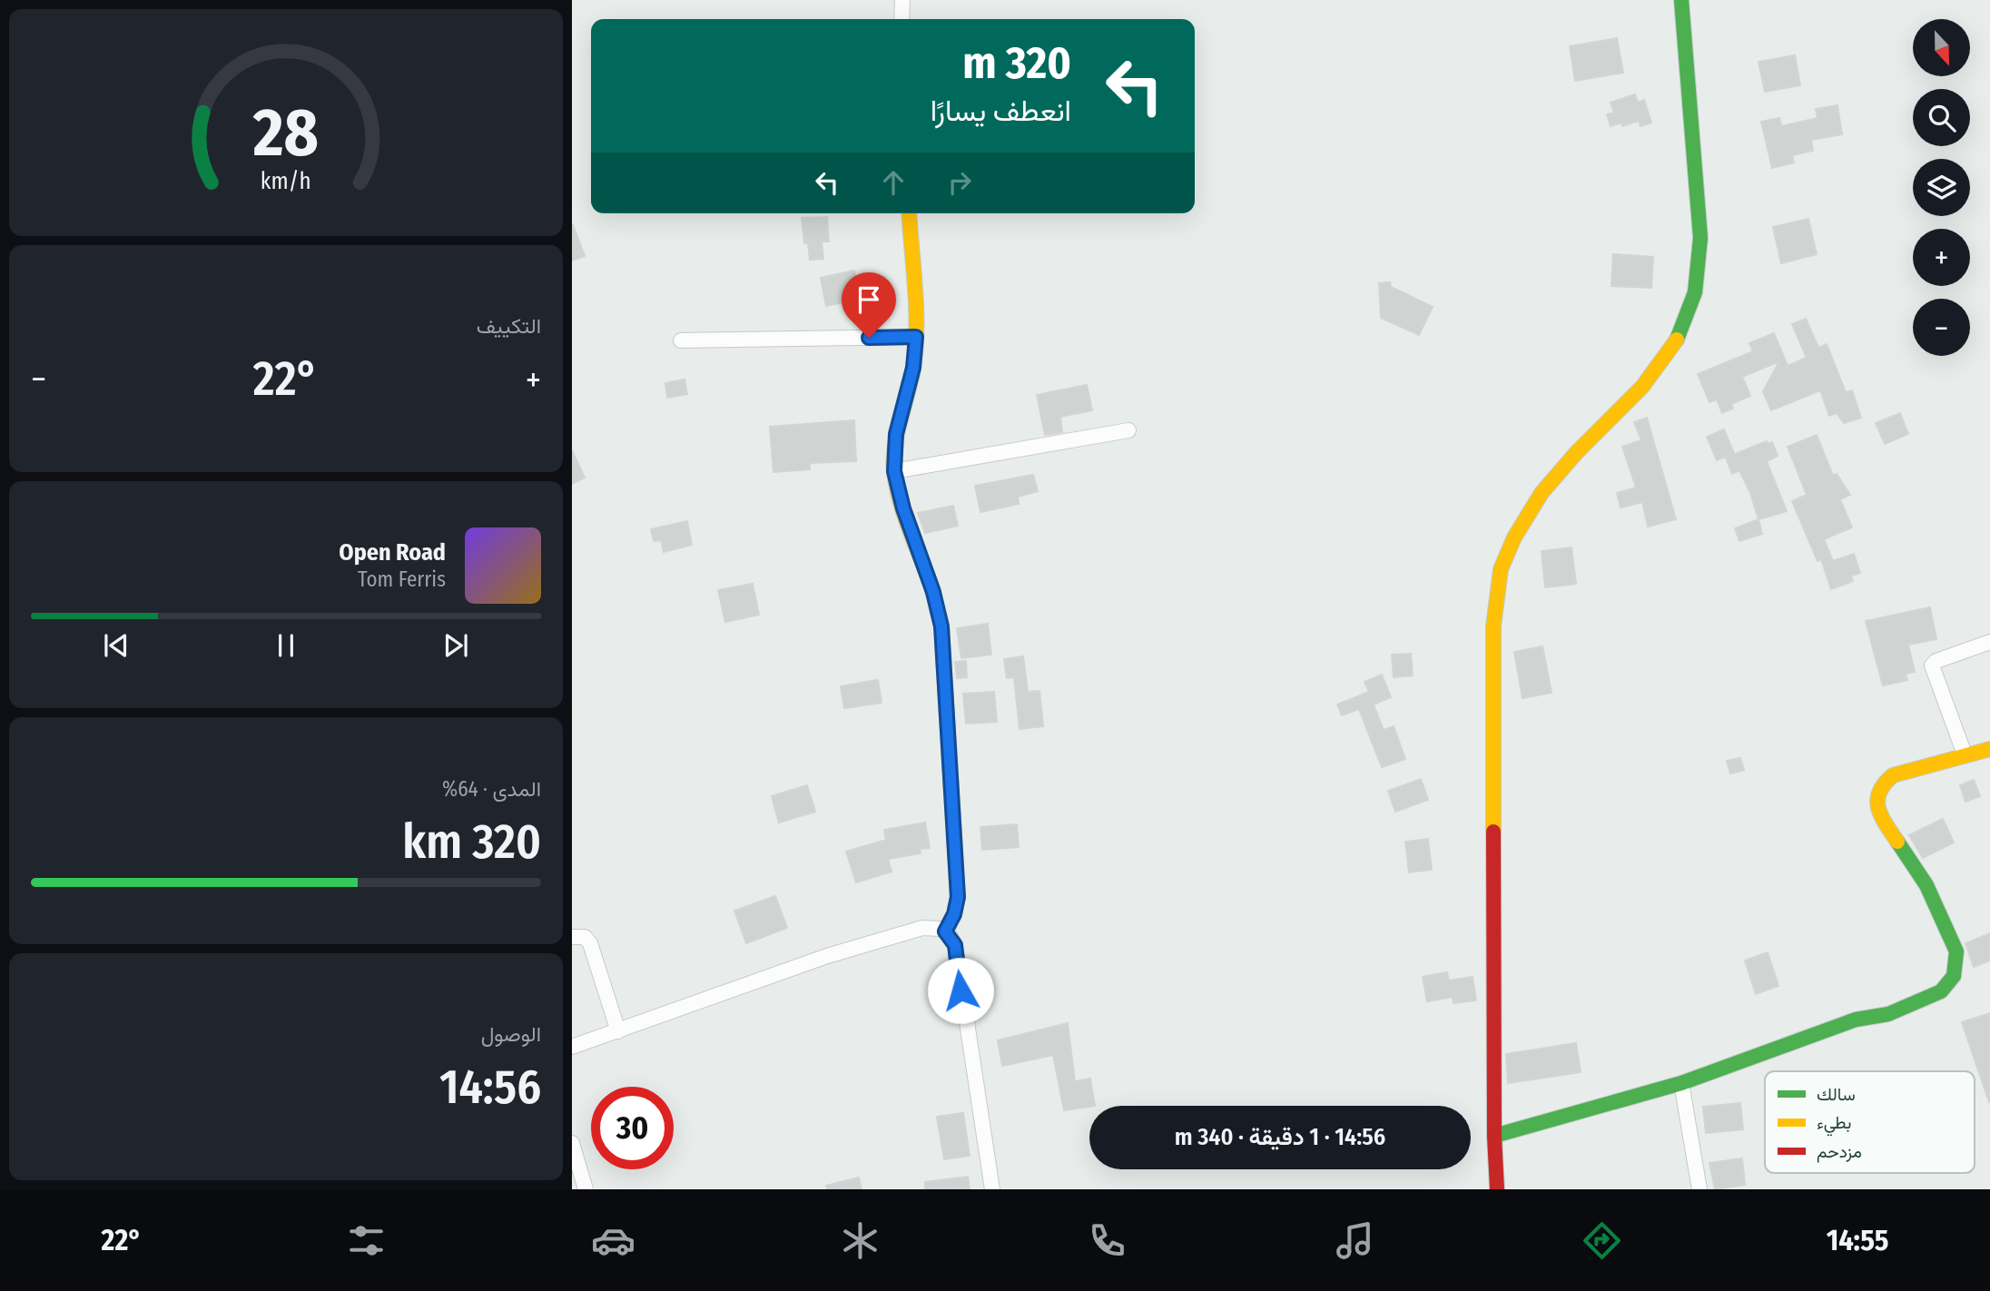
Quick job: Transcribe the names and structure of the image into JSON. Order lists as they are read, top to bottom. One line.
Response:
{"legend":["سالك","بطيء","مزدحم"],"north":"bottom","page":{"map_buttons":["+","−"],"turn":["320 m","انعطف يسارًا"],"tile":["التكييف",["المدى · 64%","320 km"],["الوصول","14:56"]],"heat":["−","22°","+"],"song":["Open Road","Tom Ferris"],"limit":"30","trip":"14:56 · 1 دقيقة · 340 m","tabs":["14:55","22°"],"gauge":["28","km/h"]}}
